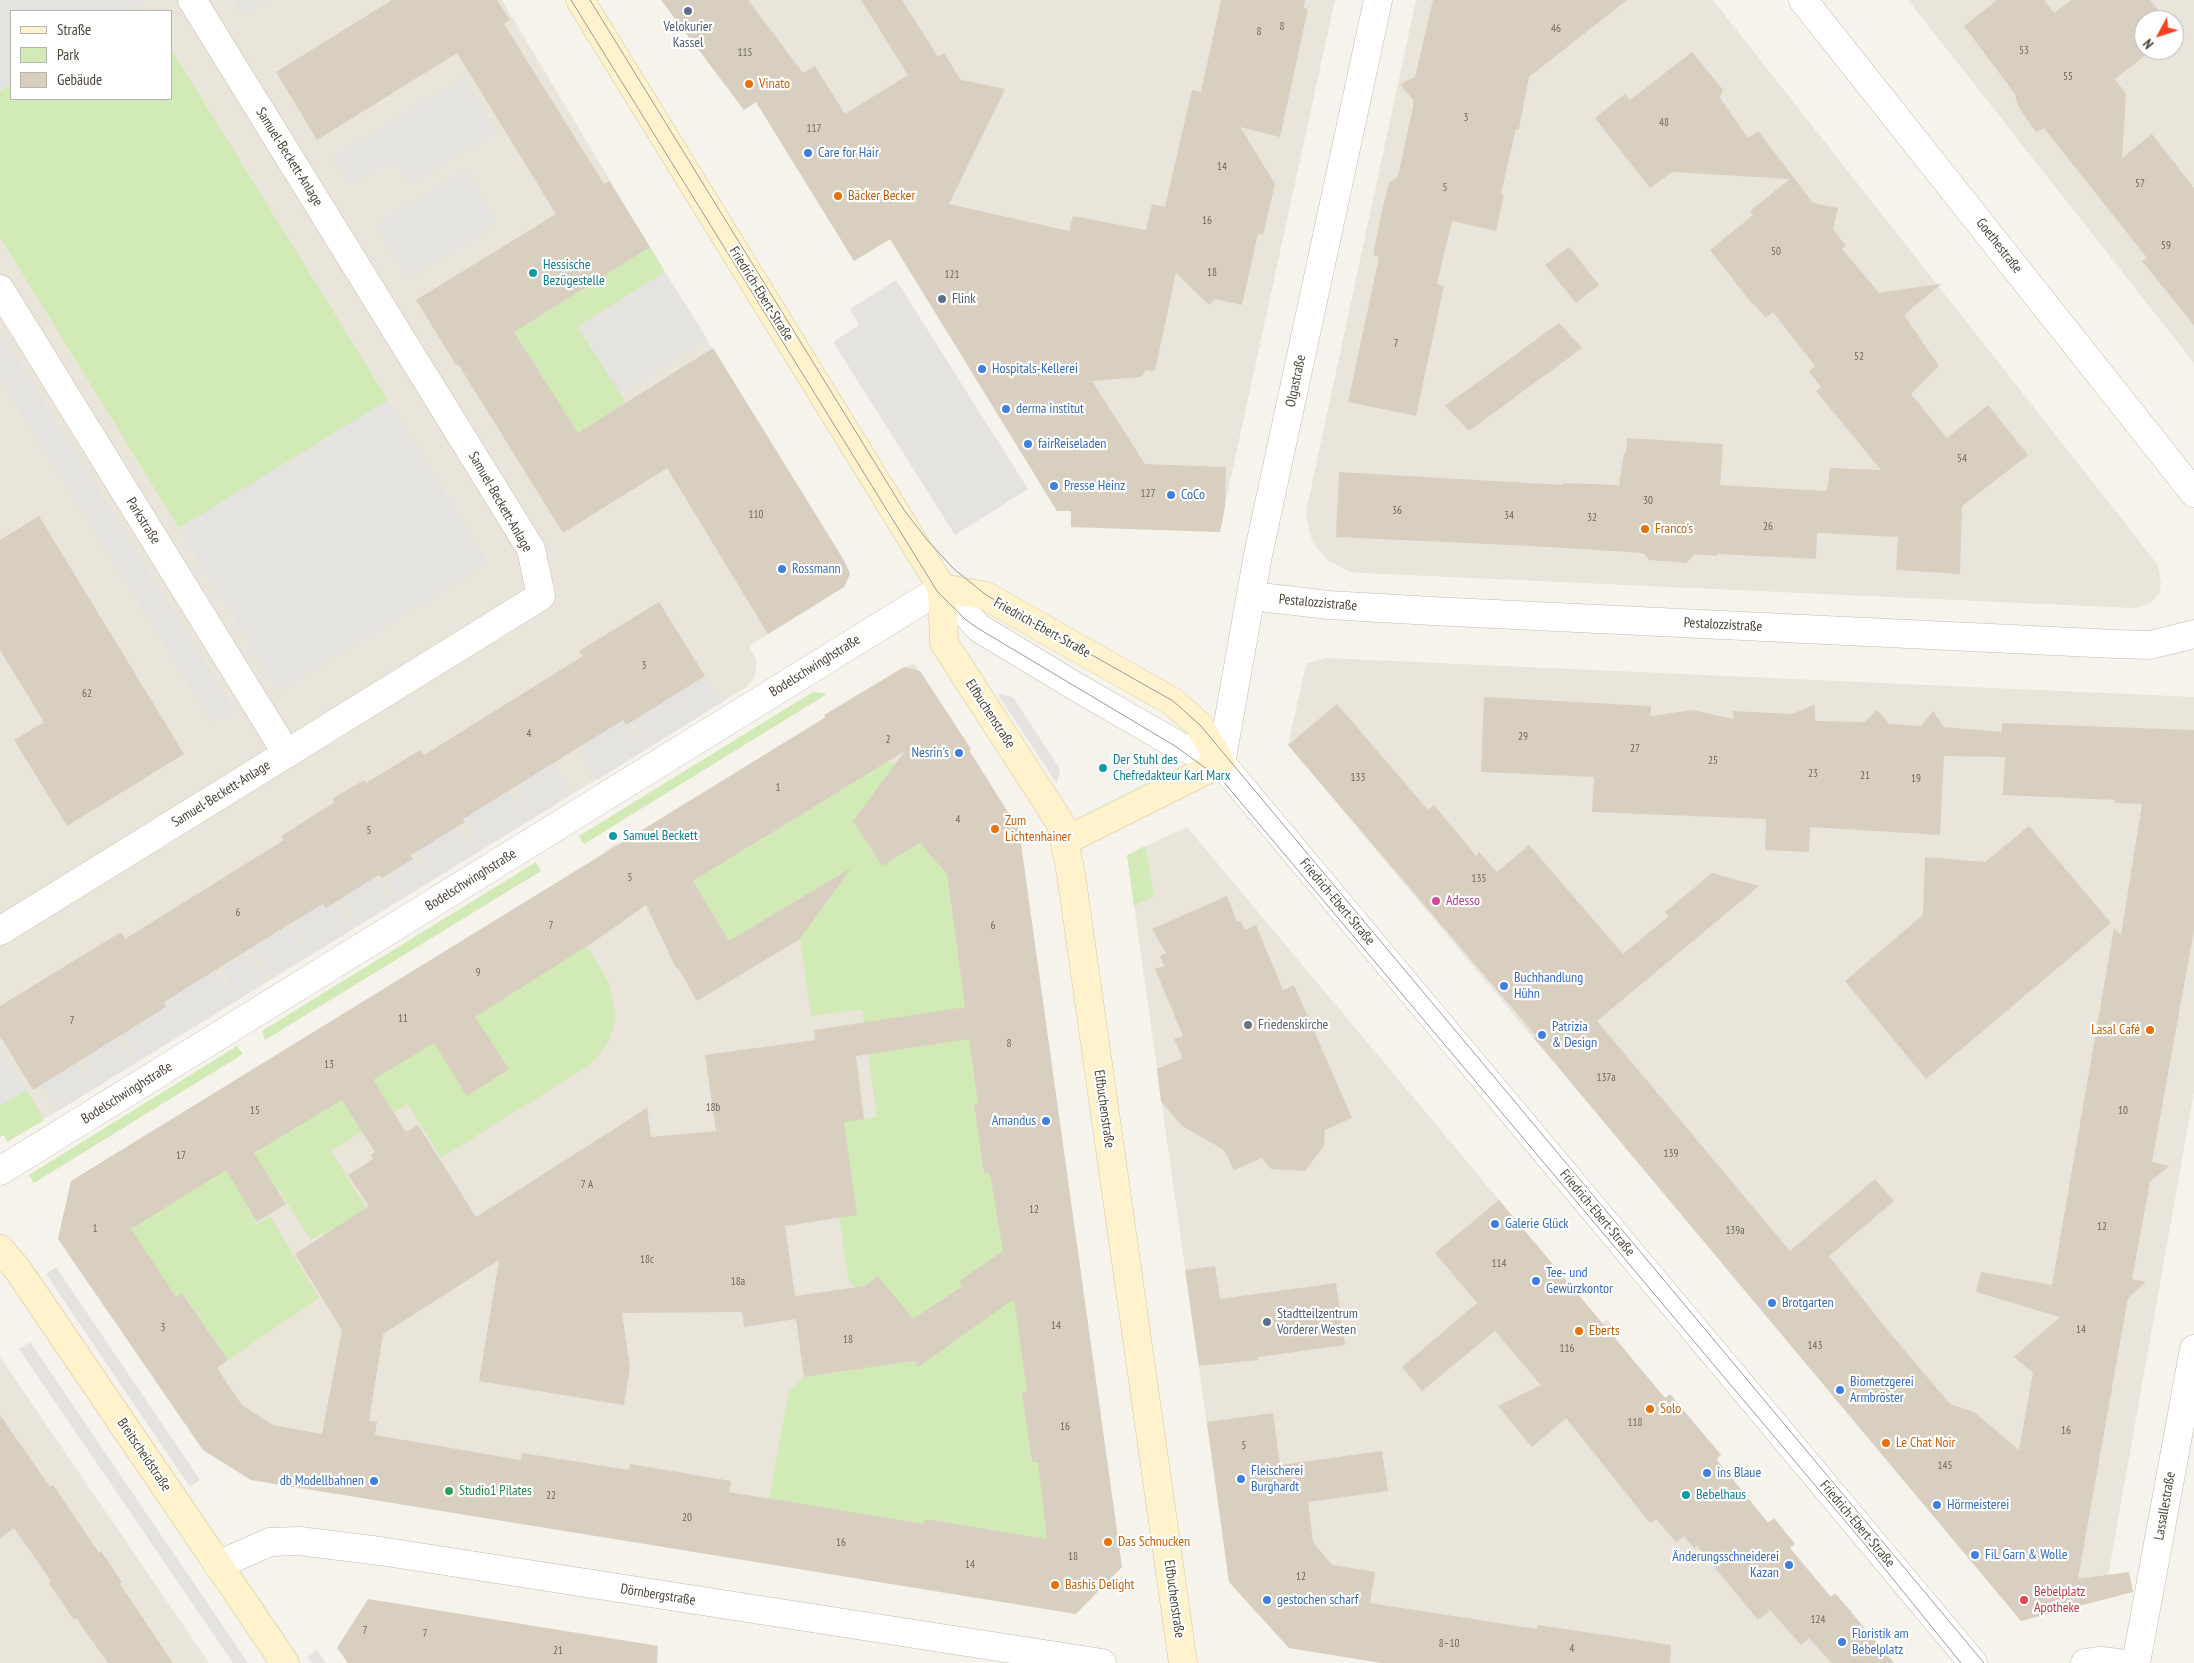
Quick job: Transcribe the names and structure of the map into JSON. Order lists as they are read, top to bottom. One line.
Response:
{"streets":{"main road":["Friedrich-Ebert-Straße","Elfbuchenstraße","Breitscheidstraße"],"street":["Samuel-Beckett-Anlage","Goethestraße","Olgastraße","Parkstraße","Pestalozzistraße","Bodelschwinghstraße","Lassallestraße","Dörnbergstraße"]},"crossings":[["Samuel-Beckett-Anlage","Parkstraße"],["Friedrich-Ebert-Straße","Olgastraße"],["Friedrich-Ebert-Straße","Bodelschwinghstraße"],["Friedrich-Ebert-Straße","Elfbuchenstraße"],["Olgastraße","Pestalozzistraße"],["Bodelschwinghstraße","Elfbuchenstraße"],["Breitscheidstraße","Dörnbergstraße"]],"places":["Velokurier Kassel","Vinato","Care for Hair","Bäcker Becker","Hessische Bezügestelle","Flink","Hospitals-Kellerei","derma institut","fairReiseladen","Presse Heinz","CoCo","Franco's","Rossmann","Nesrin's","Der Stuhl des Chefredakteur Karl Marx","Zum Lichtenhainer","Samuel Beckett","Adesso","Buchhandlung Hühn","Friedenskirche","Lasal Café","Patrizia & Design","Amandus","Galerie Glück","Tee- und Gewürzkontor","Brotgarten","Stadtteilzentrum Vorderer Westen","Eberts","Biometzgerei Armbröster","Solo","Le Chat Noir","ins Blaue","Fleischerei Burghardt","db Modellbahnen","Studio1 Pilates","Bebelhaus","Hörmeisterei","Das Schnucken","FiL Garn & Wolle","Änderungsschneiderei Kazan","Bashis Delight","gestochen scharf","Bebelplatz Apotheke","Floristik am Bebelplatz"],"house_numbers":["8","46","8","53","115","55","3","48","117","14","57","5","16","59","50","18","121","7","52","54","127","30","36","110","34","32","26","3","62","4","29","2","27","25","23","21","133","19","1","4","5","5","135","6","7","6","9","11","7","8","13","137a","18b","15","10","139","17","7 A","12","12","1","139a","18c","114","18a","14","3","14","18","143","116","118","16","16","5","145","22","20","16","18","14","12","124","7","7","8–10","4","21"],"legend":["Straße","Park","Gebäude"],"north":"bottom left"}
